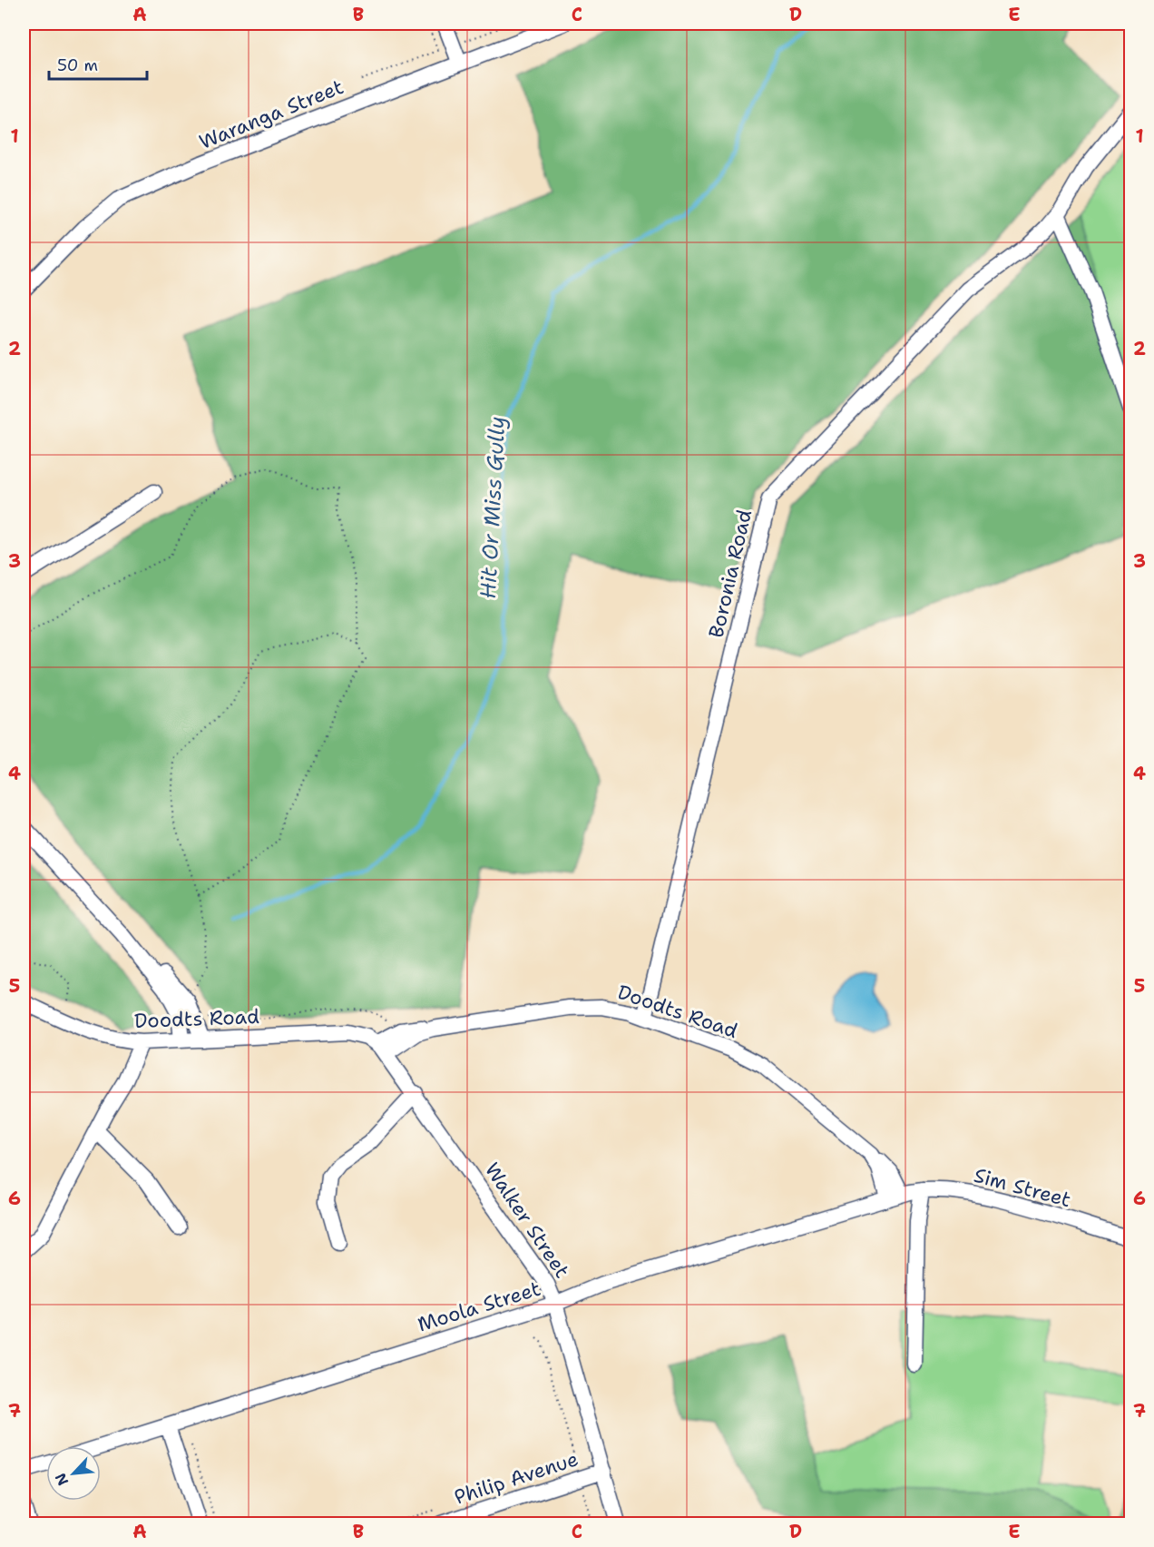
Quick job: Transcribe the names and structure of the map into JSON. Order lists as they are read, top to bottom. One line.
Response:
{"streets":{"street":["Waranga Street","Boronia Road","Doodts Road","Sim Street","Walker Street","Moola Street","Philip Avenue"]},"crossings":[["Boronia Road","Doodts Road"],["Doodts Road","Sim Street"],["Doodts Road","Walker Street"],["Doodts Road","Moola Street"],["Sim Street","Moola Street"],["Walker Street","Moola Street"],["Walker Street","Philip Avenue"]],"water":["Hit Or Miss Gully"],"scale_bar":"50 m","north":"bottom left","grid":{"columns":["A","B","C","D","E"],"rows":["1","2","3","4","5","6","7"]}}
